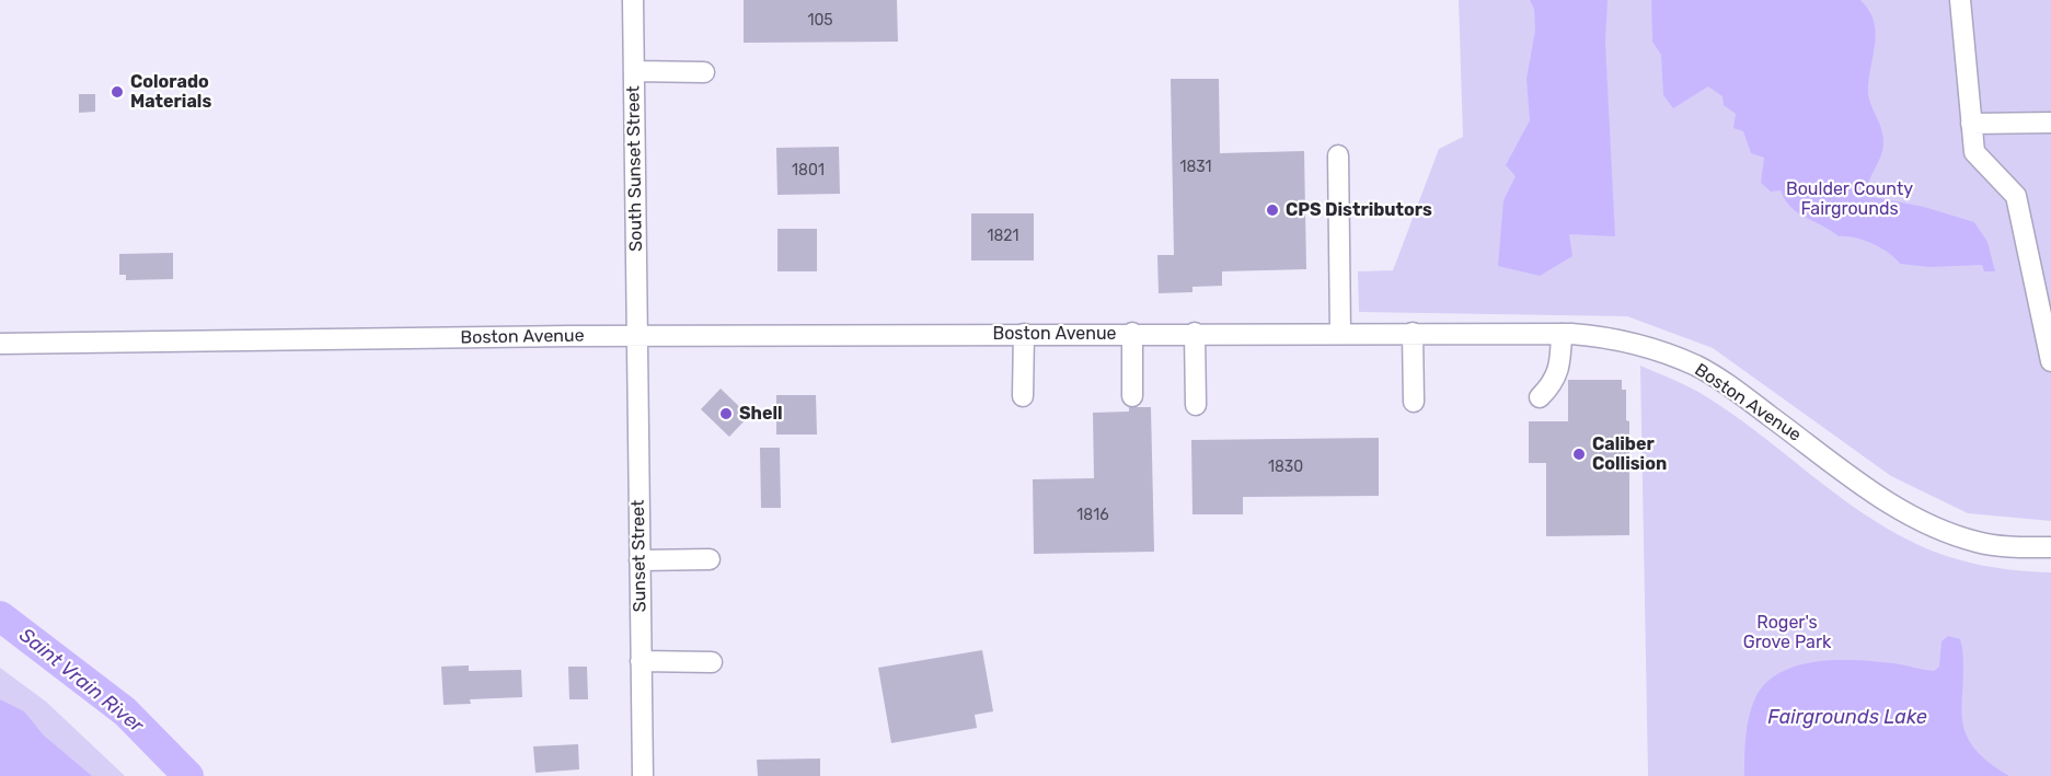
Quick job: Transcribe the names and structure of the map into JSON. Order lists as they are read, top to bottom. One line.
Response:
{"streets":{"street":["South Sunset Street","Boston Avenue","Sunset Street"]},"crossings":[["South Sunset Street","Boston Avenue"],["South Sunset Street","Sunset Street"],["Boston Avenue","Sunset Street"]],"water":["Saint Vrain River","Fairgrounds Lake"],"parks":["Boulder County Fairgrounds","Roger's Grove Park"],"places":["Colorado Materials","CPS Distributors","Shell","Caliber Collision"],"house_numbers":["105","1831","1801","1821","1830","1816"]}
